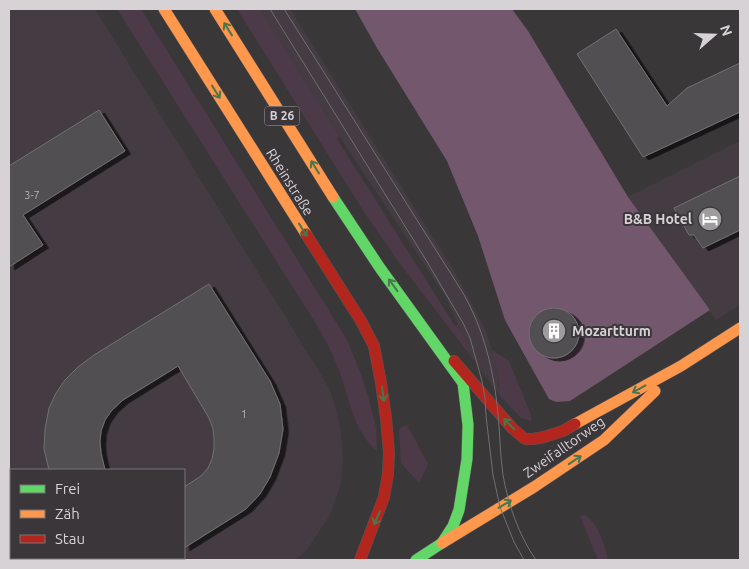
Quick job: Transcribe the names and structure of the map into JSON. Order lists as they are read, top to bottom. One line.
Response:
{"streets":{"main road":["B 26","Rheinstraße","Zweifalltorweg"]},"crossings":[["Rheinstraße","Zweifalltorweg"]],"places":{"hotel":["B&B Hotel"],"building":["Mozartturm"]},"house_numbers":["3-7","1"],"legend":["Frei","Zäh","Stau"],"north":"right"}
